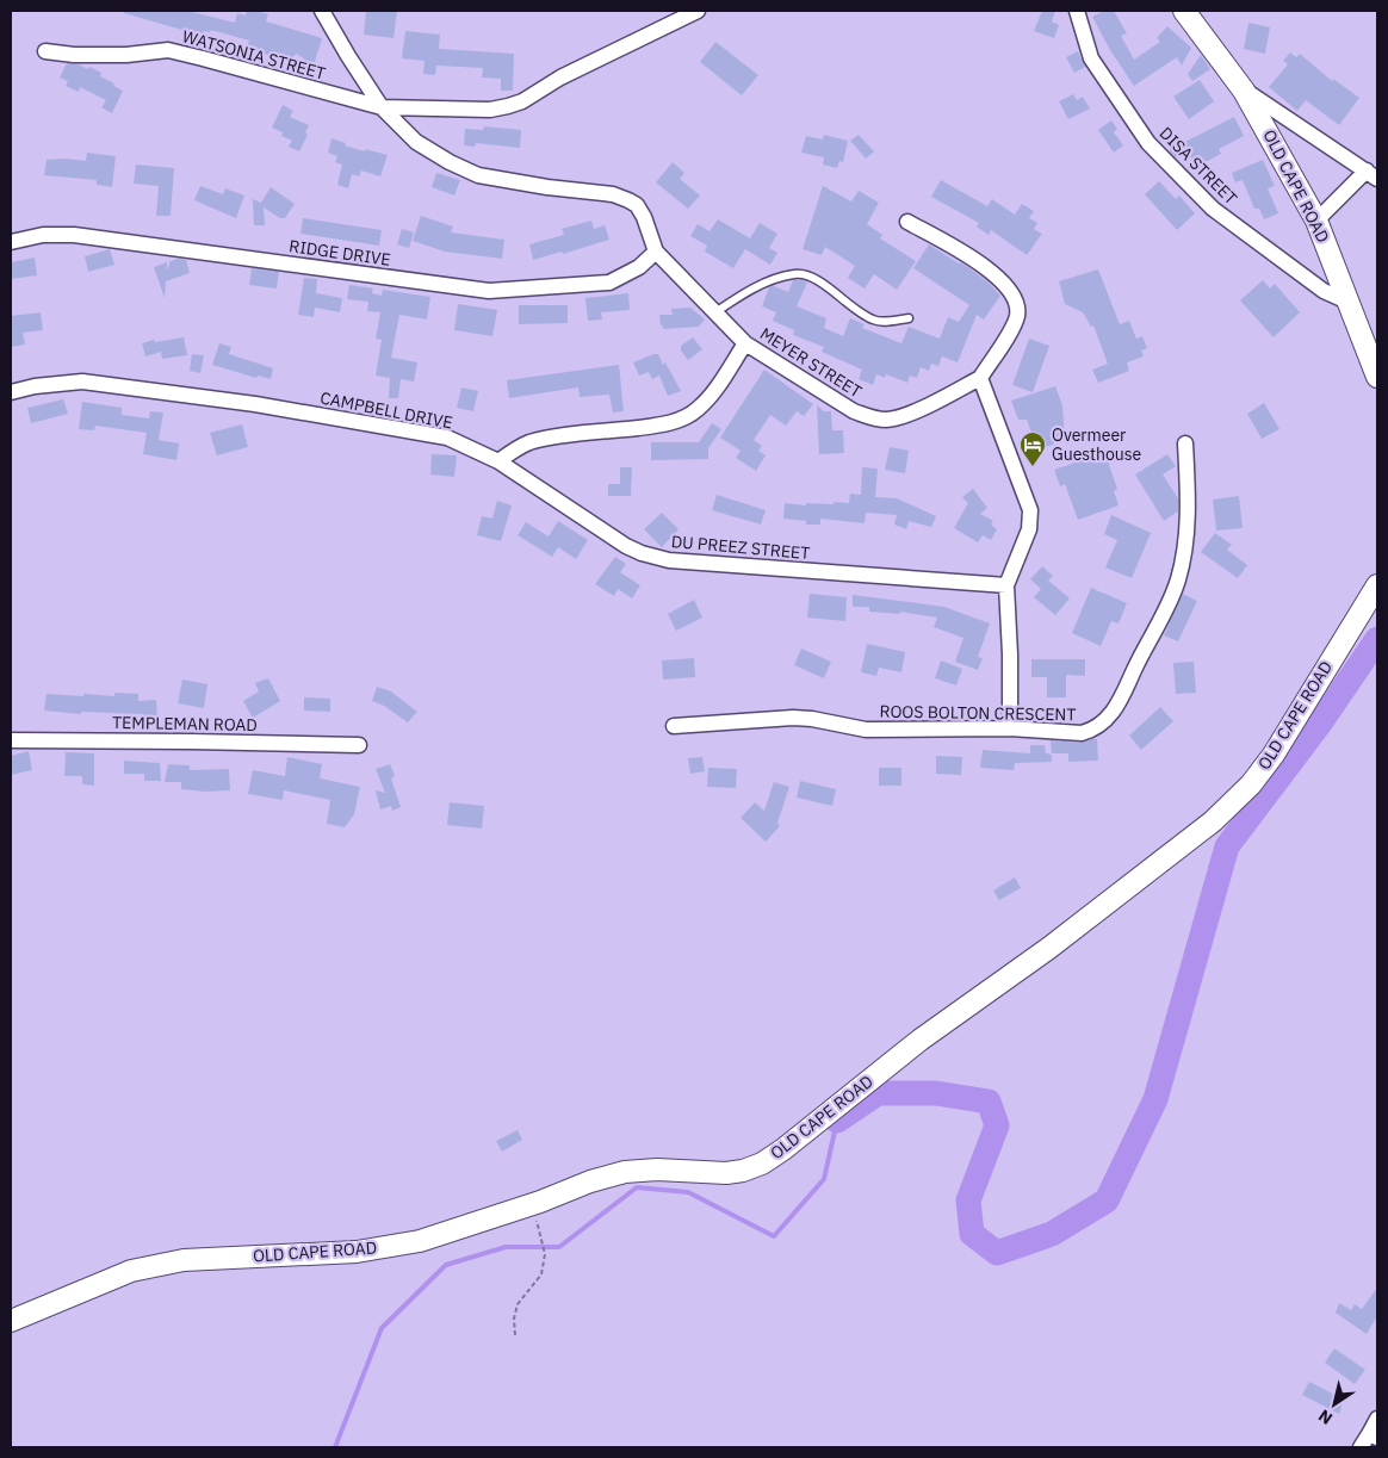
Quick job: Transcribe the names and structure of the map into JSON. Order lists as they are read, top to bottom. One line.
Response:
{"streets":{"street":["WATSONIA STREET","DISA STREET","OLD CAPE ROAD","RIDGE DRIVE","MEYER STREET","CAMPBELL DRIVE","DU PREEZ STREET","ROOS BOLTON CRESCENT","TEMPLEMAN ROAD"]},"crossings":[["WATSONIA STREET","MEYER STREET"],["DISA STREET","OLD CAPE ROAD"],["RIDGE DRIVE","MEYER STREET"],["CAMPBELL DRIVE","DU PREEZ STREET"]],"places":{"hotel":["Overmeer Guesthouse"]},"north":"bottom left"}
